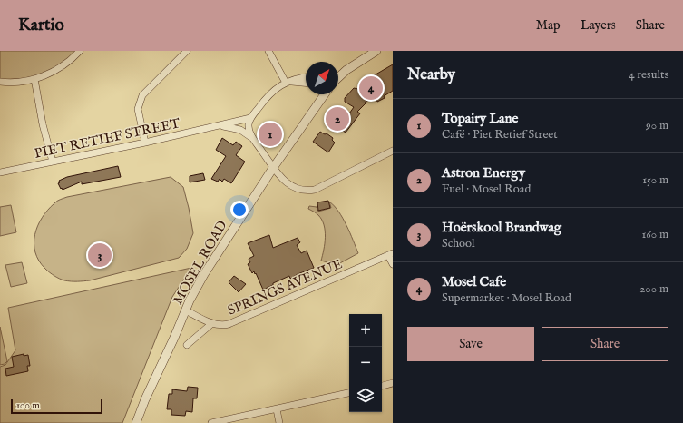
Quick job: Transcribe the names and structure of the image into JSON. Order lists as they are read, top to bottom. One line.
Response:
{"streets":{"street":["PIET RETIEF STREET","MOSEL ROAD","SPRINGS AVENUE"]},"crossings":[["PIET RETIEF STREET","MOSEL ROAD"],["MOSEL ROAD","SPRINGS AVENUE"]],"scale_bar":"100 m","north":"top right","page":{"header":"Kartio","nav":["Map","Layers","Share"],"heading":["Nearby","4 results"],"pins":["4","2","1","3"],"list":[{"mark":"1","name":"Topairy Lane","note":"Café · Piet Retief Street","value":"90 m"},{"mark":"2","name":"Astron Energy","note":"Fuel · Mosel Road","value":"150 m"},{"mark":"3","name":"Hoërskool Brandwag","note":"School","value":"160 m"},{"mark":"4","name":"Mosel Cafe","note":"Supermarket · Mosel Road","value":"200 m"}],"map_buttons":["+","−"],"buttons":["Save","Share"],"scale":"100 m"}}
